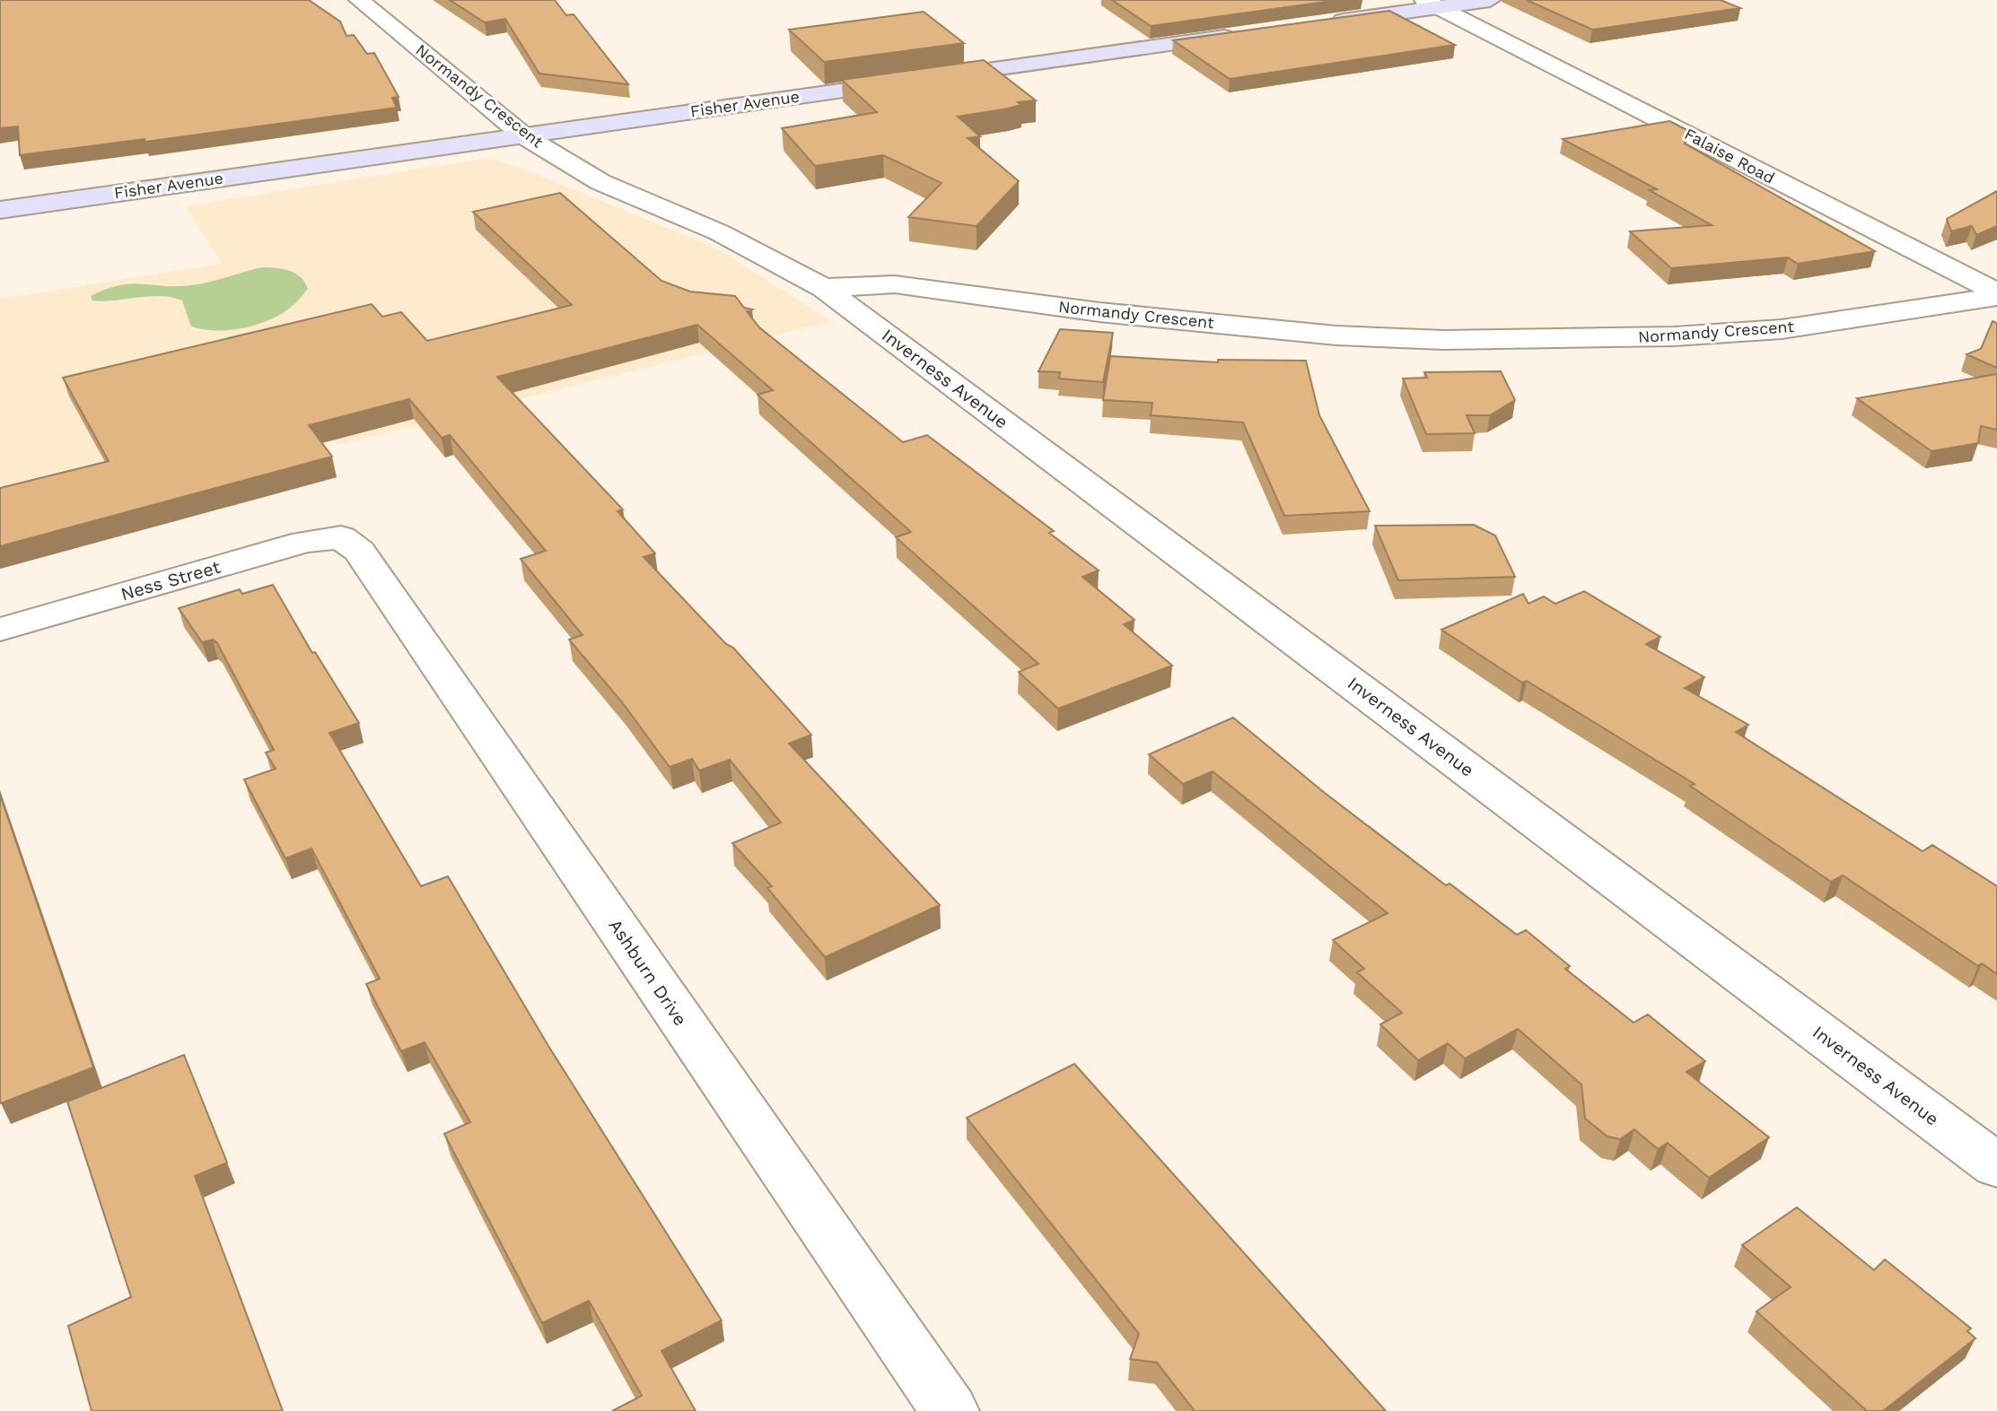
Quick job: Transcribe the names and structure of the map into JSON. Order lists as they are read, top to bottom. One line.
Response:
{"streets":{"main road":["Fisher Avenue"],"street":["Normandy Crescent","Falaise Road","Inverness Avenue","Ness Street","Ashburn Drive"]},"crossings":[["Normandy Crescent","Fisher Avenue"],["Normandy Crescent","Falaise Road"],["Normandy Crescent","Inverness Avenue"],["Ness Street","Ashburn Drive"]]}
